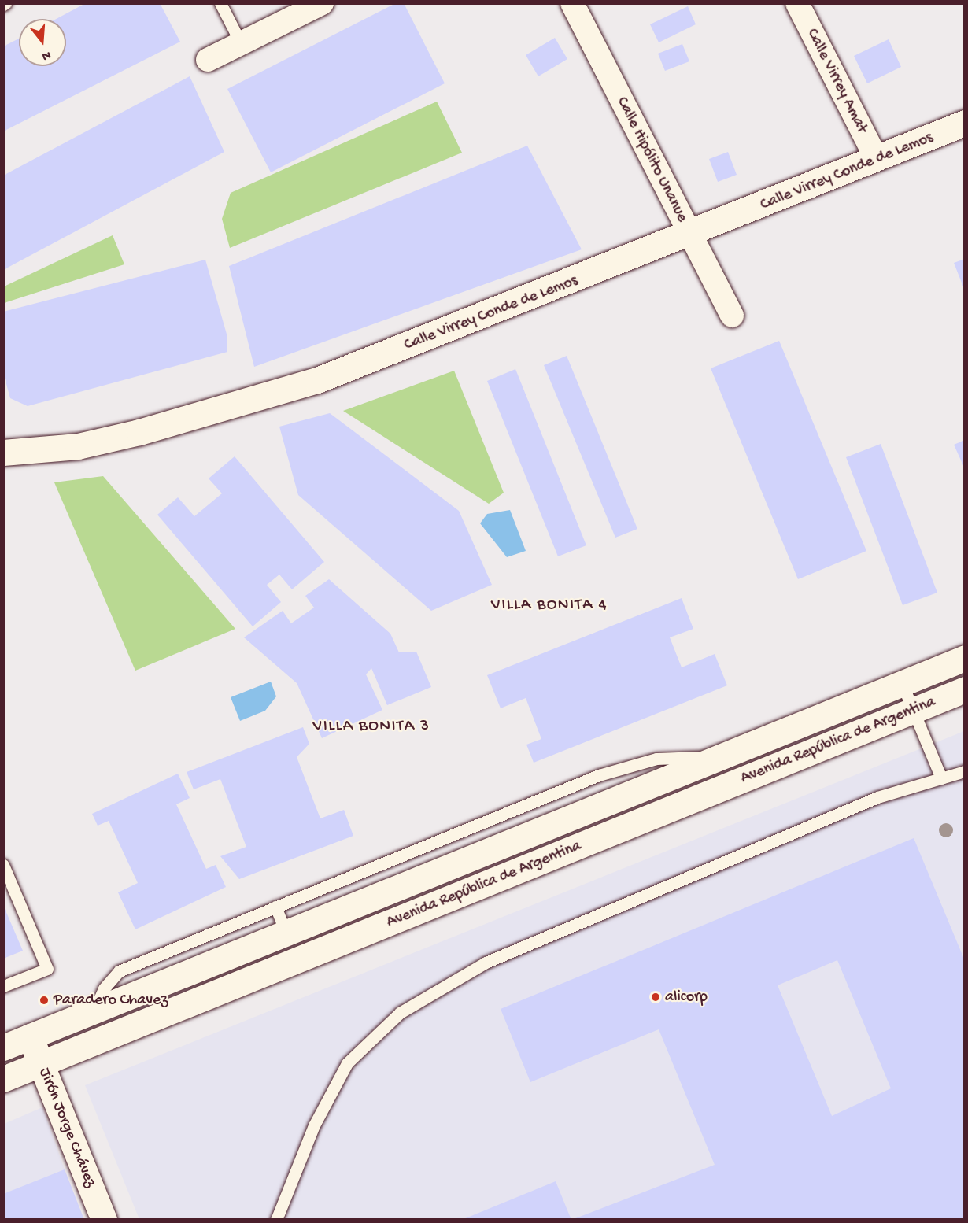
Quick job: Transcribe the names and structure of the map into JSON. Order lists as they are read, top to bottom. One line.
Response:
{"streets":{"main road":["Calle Virrey Conde de Lemos","Avenida República de Argentina","Jirón Jorge Chávez"],"street":["Calle Virrey Amat","Calle Hipólito Unanue"]},"crossings":[["Calle Virrey Amat","Calle Virrey Conde de Lemos"],["Calle Hipólito Unanue","Calle Virrey Conde de Lemos"],["Avenida República de Argentina","Jirón Jorge Chávez"]],"districts":["VILLA BONITA 4","VILLA BONITA 3"],"places":["alicorp","Paradero Chavez"],"north":"bottom"}
